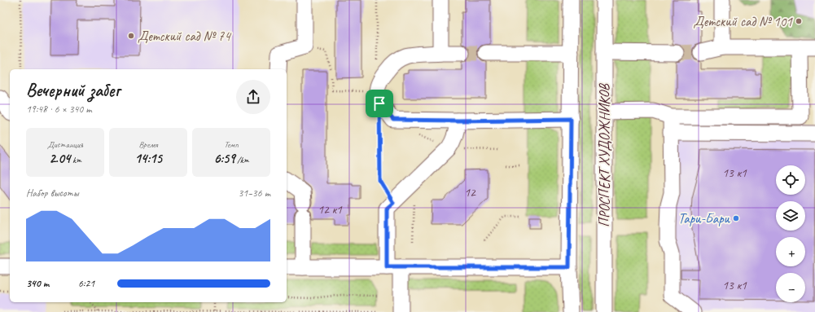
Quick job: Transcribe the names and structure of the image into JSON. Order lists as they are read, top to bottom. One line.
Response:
{"streets":{"street":["ПРОСПЕКТ ХУДОЖНИКОВ"]},"places":["Детский сад № 101","Детский сад № 74","Тари-Бари"],"house_numbers":["13 к1","12","12 к1","13 к1"],"page":{"heading":["Вечерний забег","19:48 · 6 × 340 m"],"stats":[["Дистанция","2.04 km"],["Время","14:15"],["Темп","6:59 /km"]],"map_buttons":["+","−"],"chart":["Набор высоты","31–36 m"],"list":[{"name":"340 m","note":"6:21"}]}}
